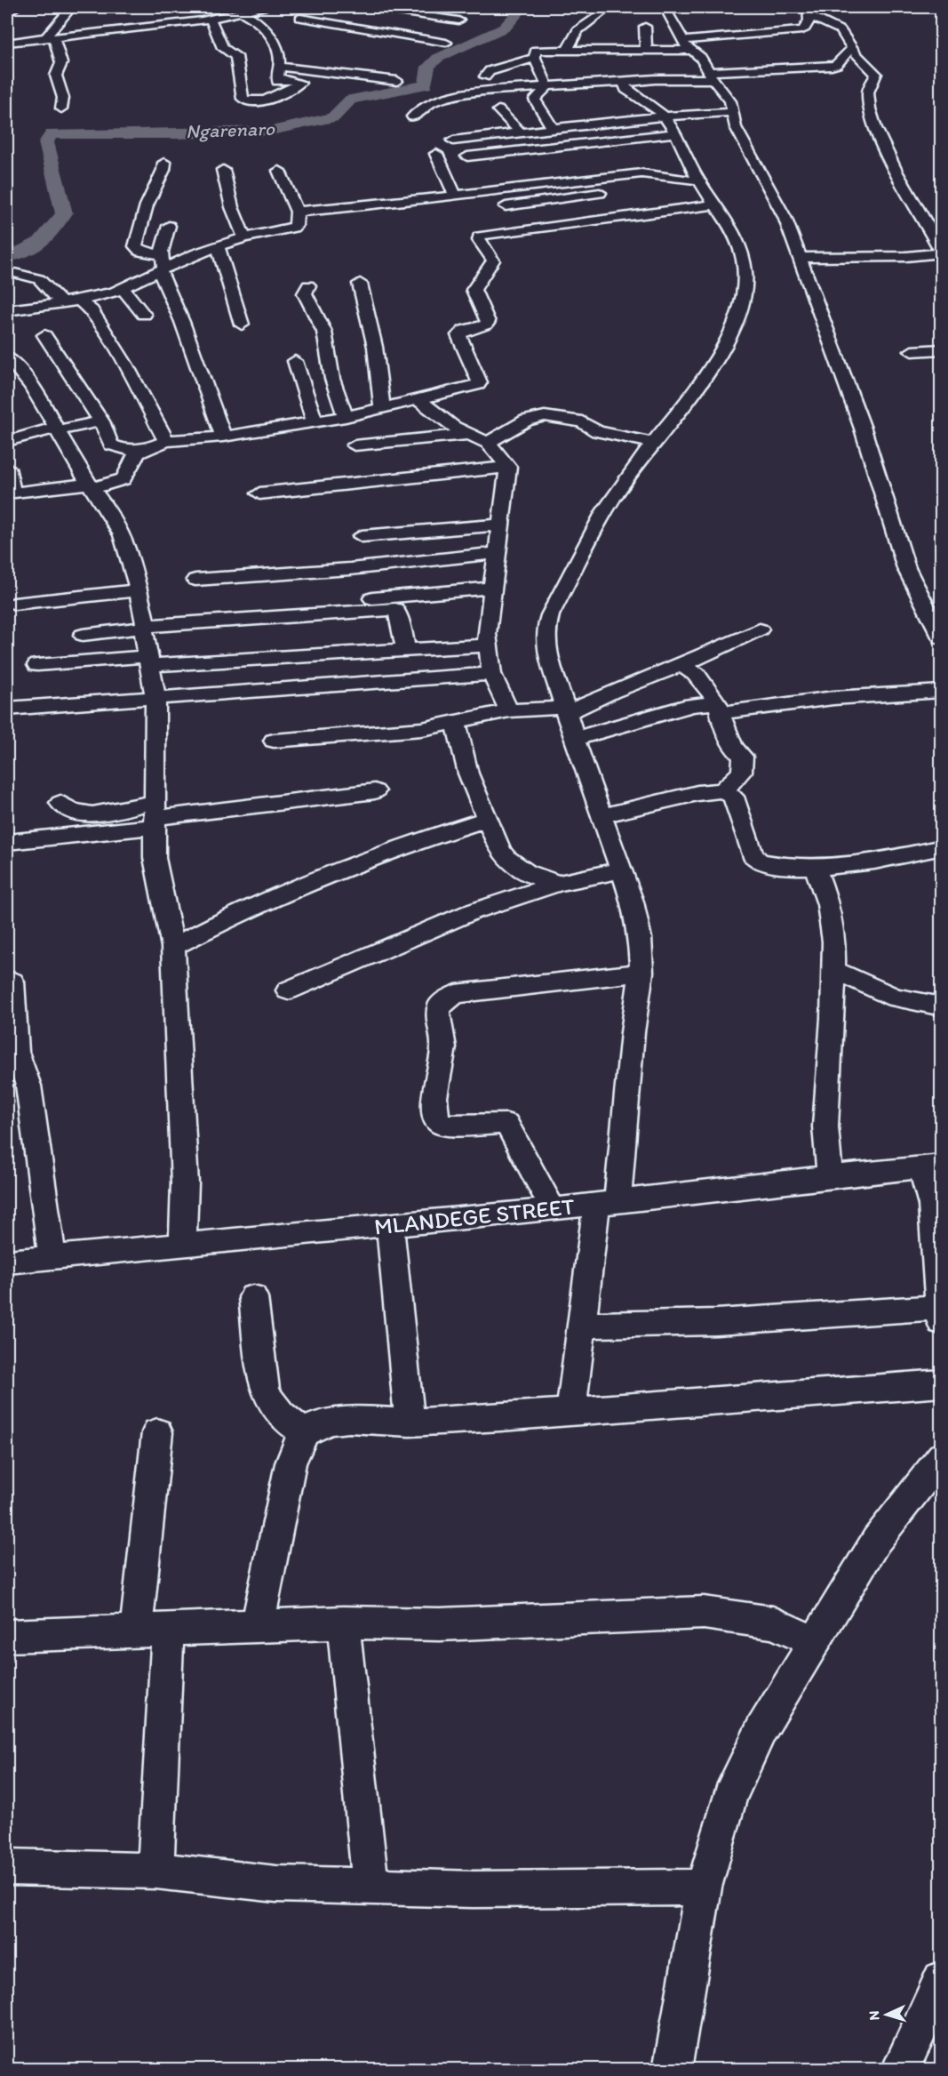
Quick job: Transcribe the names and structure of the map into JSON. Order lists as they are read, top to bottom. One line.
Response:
{"streets":{"street":["MLANDEGE STREET"]},"water":["Ngarenaro"],"north":"left"}
